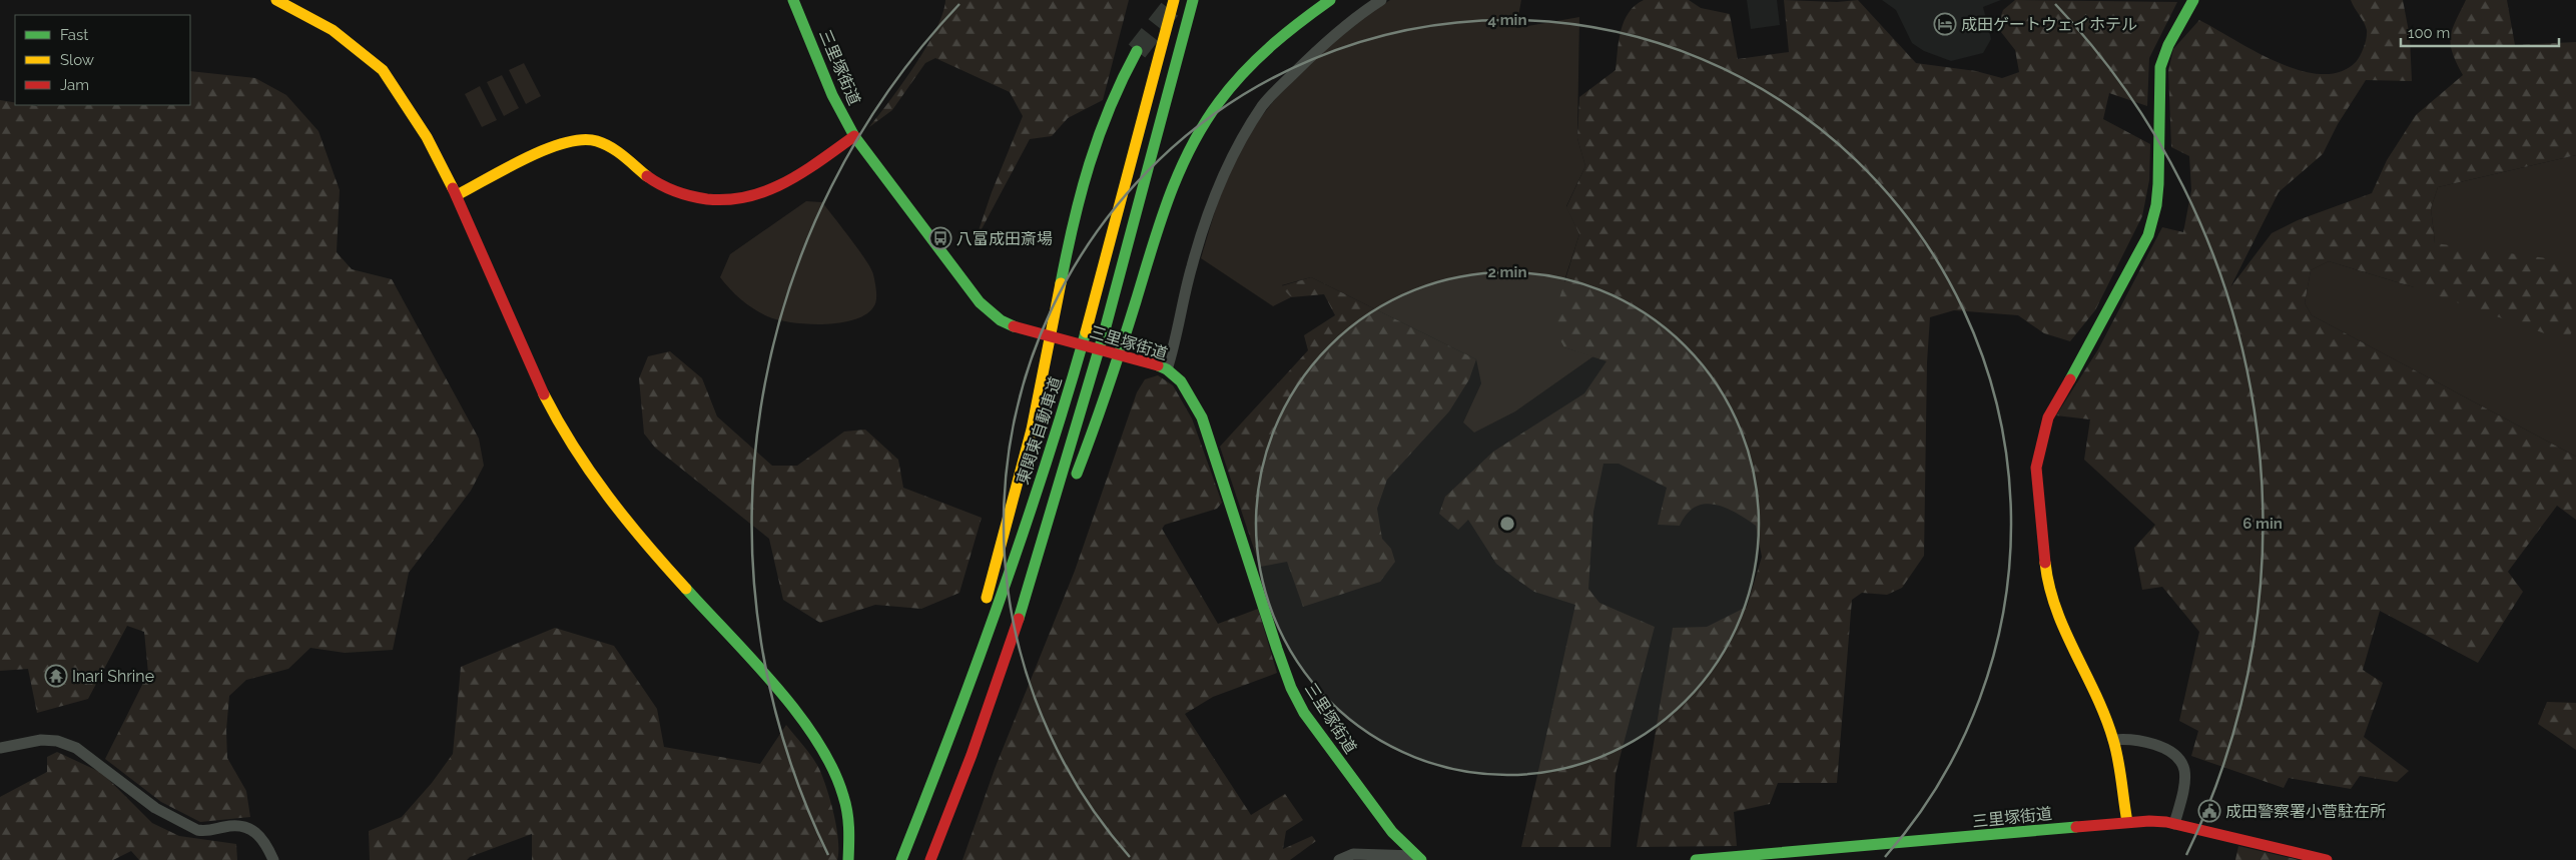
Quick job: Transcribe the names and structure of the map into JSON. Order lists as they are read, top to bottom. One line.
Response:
{"streets":{"main road":["三里塚街道","東関東自動車道"]},"places":{"hotel":["成田ゲートウェイホテル"],"bus stop":["八富成田斎場"],"temple":["Inari Shrine"],"public building":["成田警察署小菅駐在所"]},"legend":["Fast","Slow","Jam"],"scale_bar":"100 m","rings":["4 min","2 min","6 min"]}
